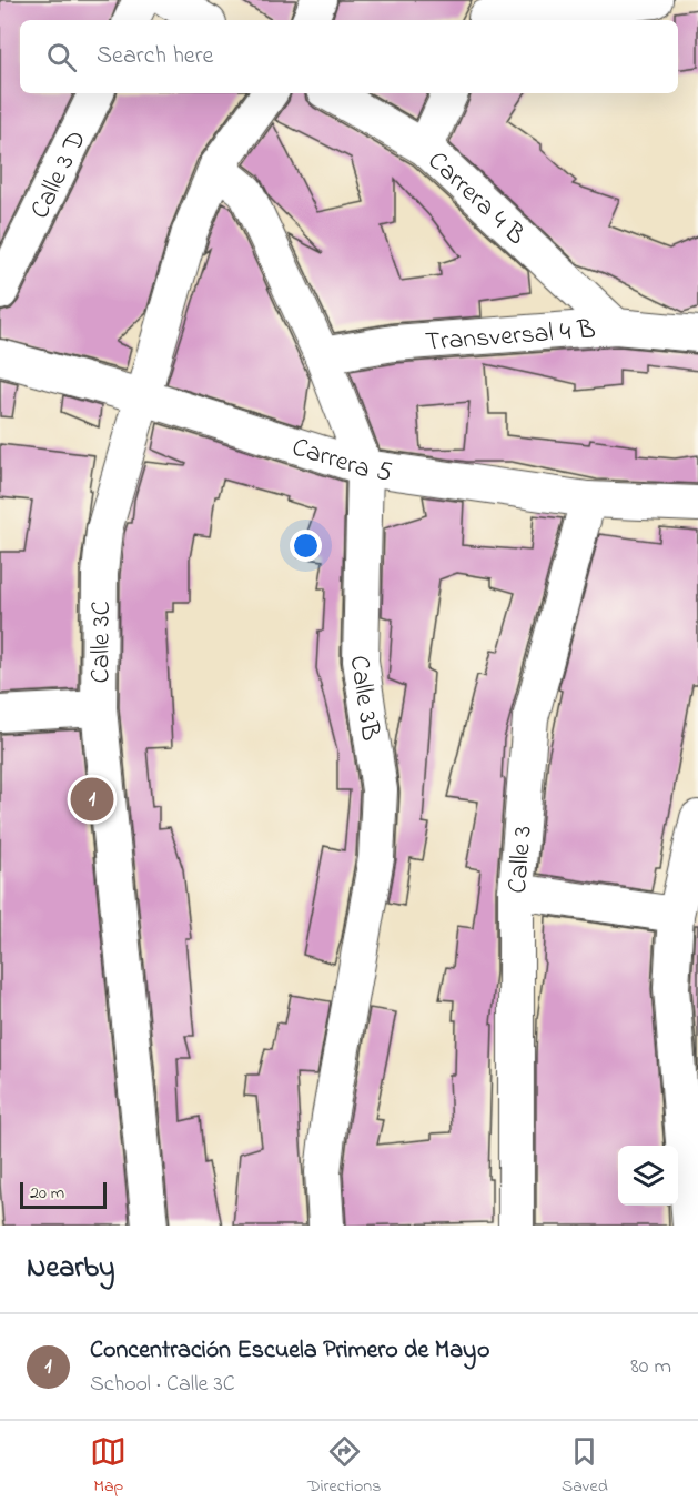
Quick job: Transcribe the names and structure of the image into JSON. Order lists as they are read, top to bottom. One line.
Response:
{"streets":{"street":["Calle 3 D","Carrera 4 B","Transversal 4 B","Carrera 5","Calle 3C","Calle 3B","Calle 3"]},"crossings":[["Carrera 4 B","Transversal 4 B"],["Transversal 4 B","Calle 3B"],["Carrera 5","Calle 3C"],["Carrera 5","Calle 3B"],["Carrera 5","Calle 3"],["Calle 3C","Calle 3B"]],"scale_bar":"20 m","page":{"search":"Search here","pins":"1","scale":"20 m","heading":"Nearby","list":[{"mark":"1","name":"Concentración Escuela Primero de Mayo","note":"School · Calle 3C","value":"80 m"}],"nav":["Map","Directions","Saved"]}}
